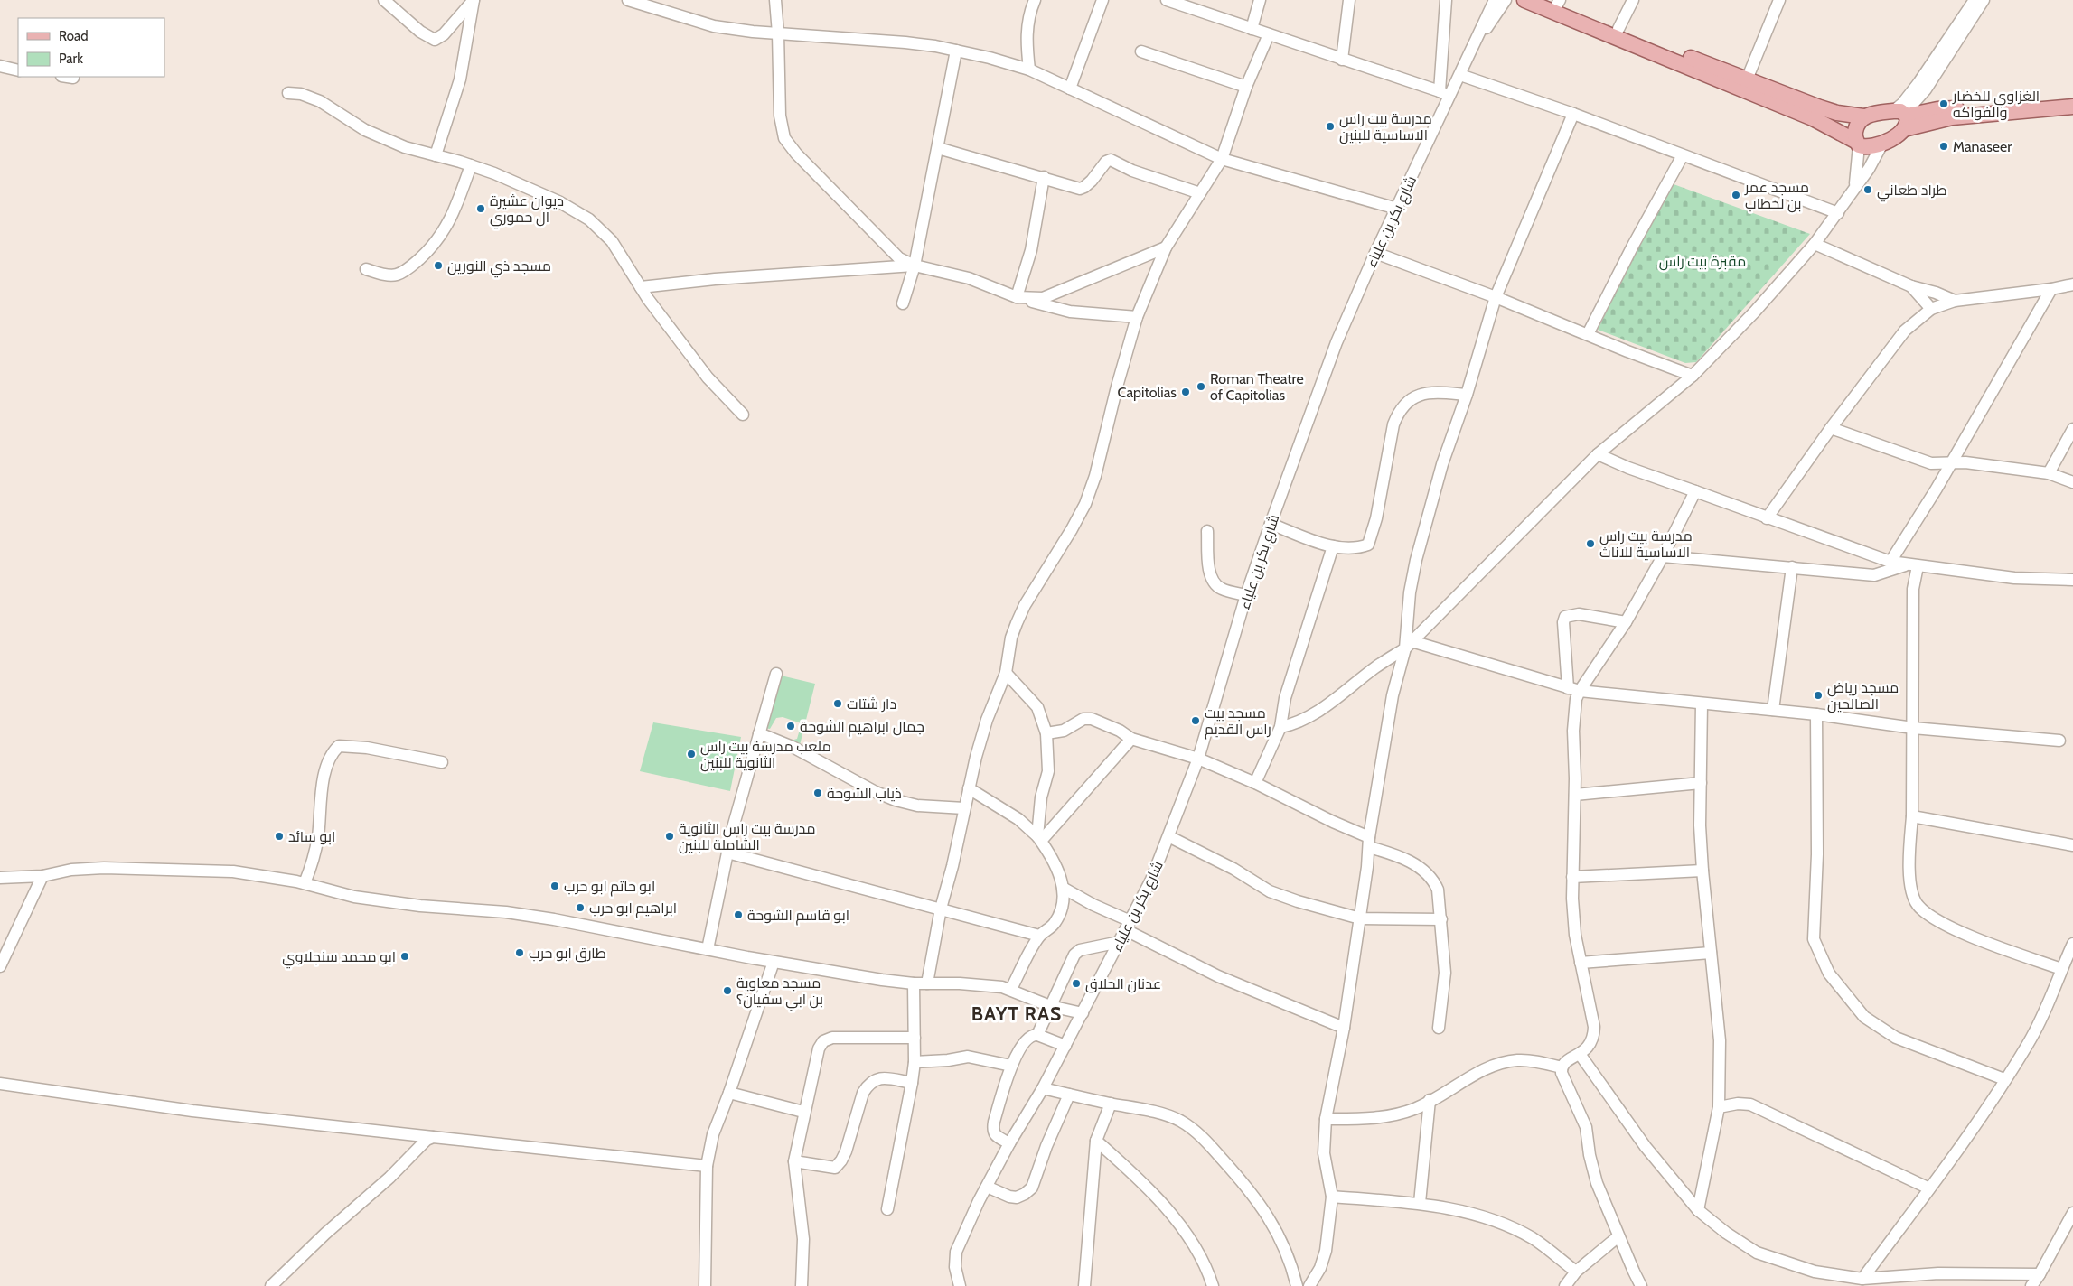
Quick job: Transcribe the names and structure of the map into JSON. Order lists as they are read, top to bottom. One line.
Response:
{"streets":{"street":["شارع بكر بن علياء"]},"districts":["BAYT RAS"],"parks":["مقبرة بيت راس"],"places":["الغزاوي للخضار والفواكه","مدرسة بيت راس الاساسية للبنين","Manaseer","طراد طعاني","مسجد عمر بن لخطاب","ديوان عشيرة ال حموري","مسجد ذي النورين","Roman Theatre of Capitolias","Capitolias","مدرسة بيت راس الاساسية للاناث","مسجد رياض الصالحين","دار شتات","مسجد بيت راس القديم","جمال ابراهيم الشوحة","ملعب مدرسة بيت راس الثانوية للبنين","ذياب الشوحة","ابو سائد","مدرسة بيت راس الثانوية الشاملة للبنين","ابو حاتم ابو حرب","ابراهيم ابو حرب","ابو قاسم الشوحة","طارق ابو حرب","ابو محمد سنجلاوي","عدنان الحلاق","مسجد معاوية بن ابي سفيان؟"],"legend":["Road","Park"]}
